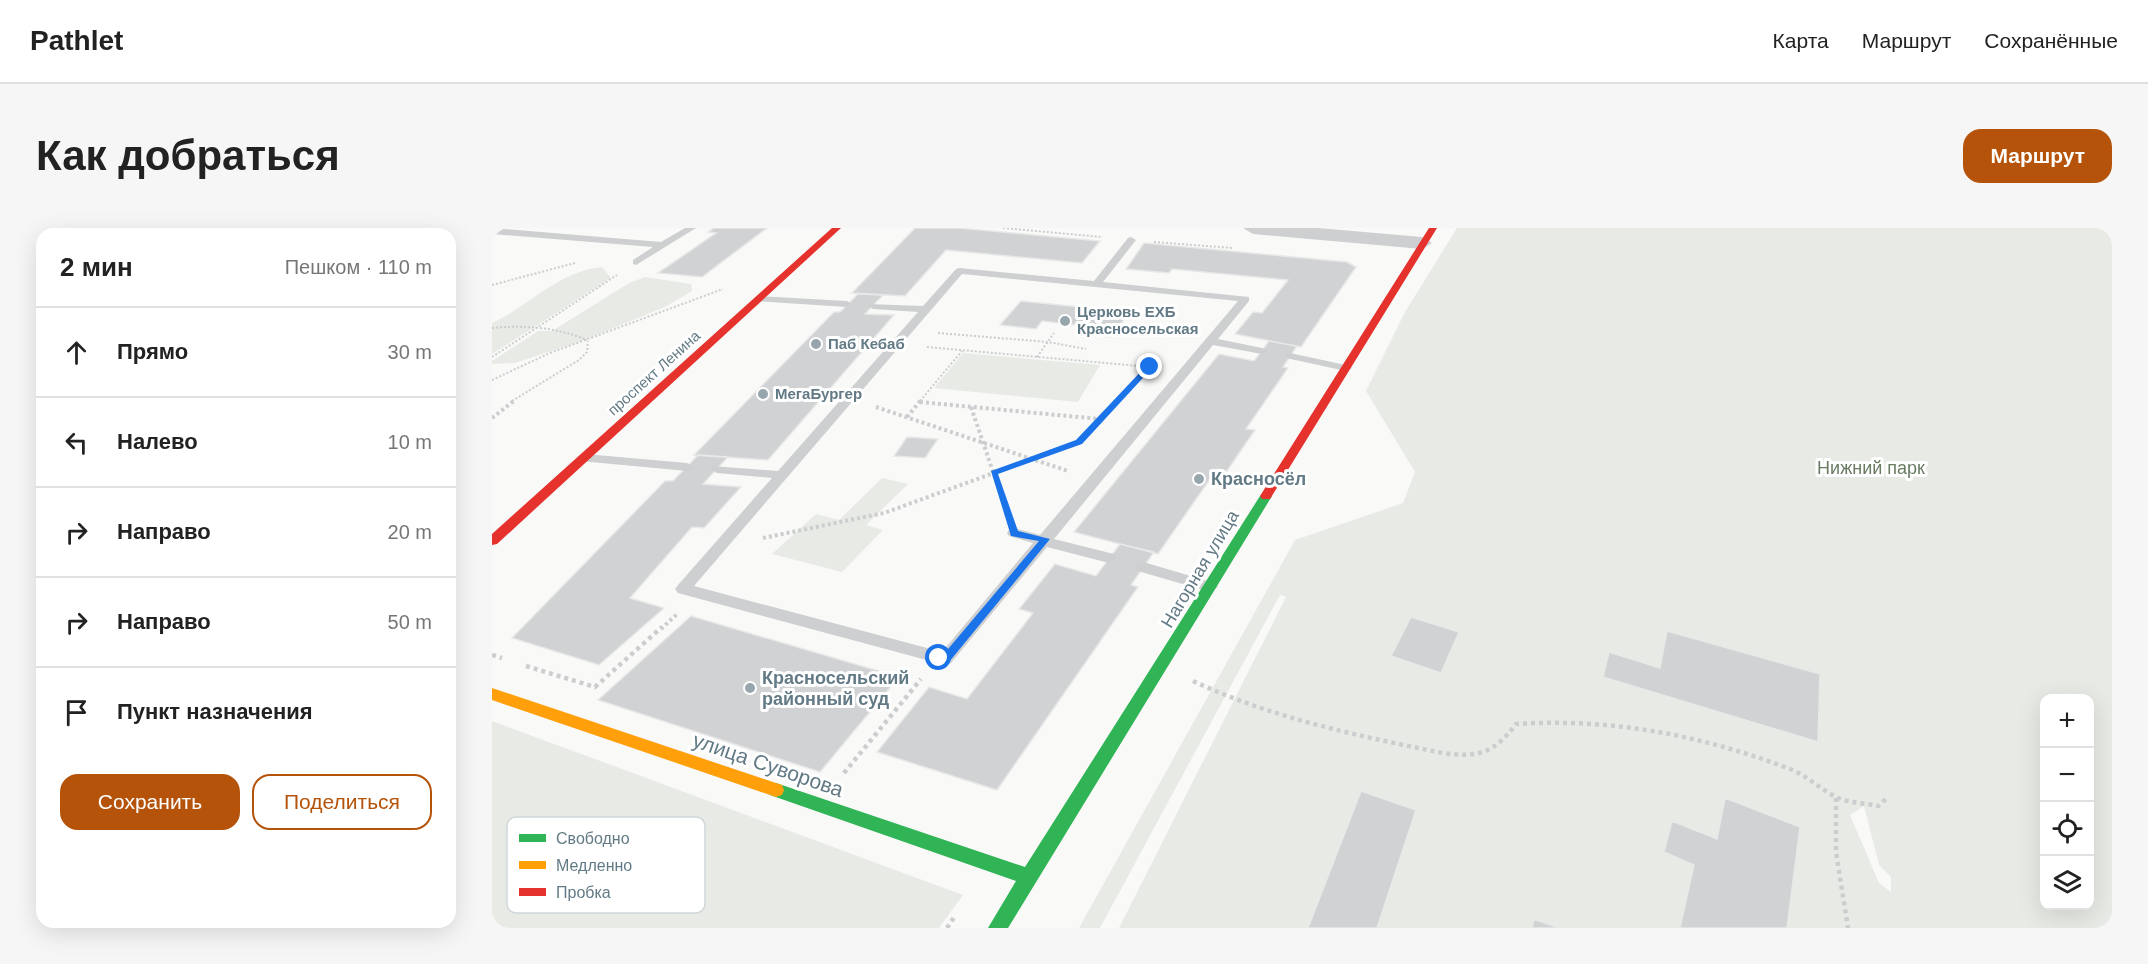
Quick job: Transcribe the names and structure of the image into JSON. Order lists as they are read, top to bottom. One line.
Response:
{"streets":{"street":["проспект Ленина","Нагорная улица","улица Суворова"]},"crossings":[["Нагорная улица","улица Суворова"]],"parks":["Нижний парк"],"places":["Церковь ЕХБ Красносельская","Паб Кебаб","МегаБургер","Красносёл","Красносельский районный суд"],"legend":["Свободно","Медленно","Пробка"],"page":{"header":"Pathlet","nav":["Карта","Маршрут","Сохранённые"],"buttons":["Маршрут",["Сохранить","Поделиться"]],"title":"Как добраться","heading":["2 мин","Пешком · 110 m"],"list":[["Прямо","30 m"],["Налево","10 m"],["Направо","20 m"],["Направо","50 m"],"Пункт назначения"],"map_buttons":["+","−"]}}
